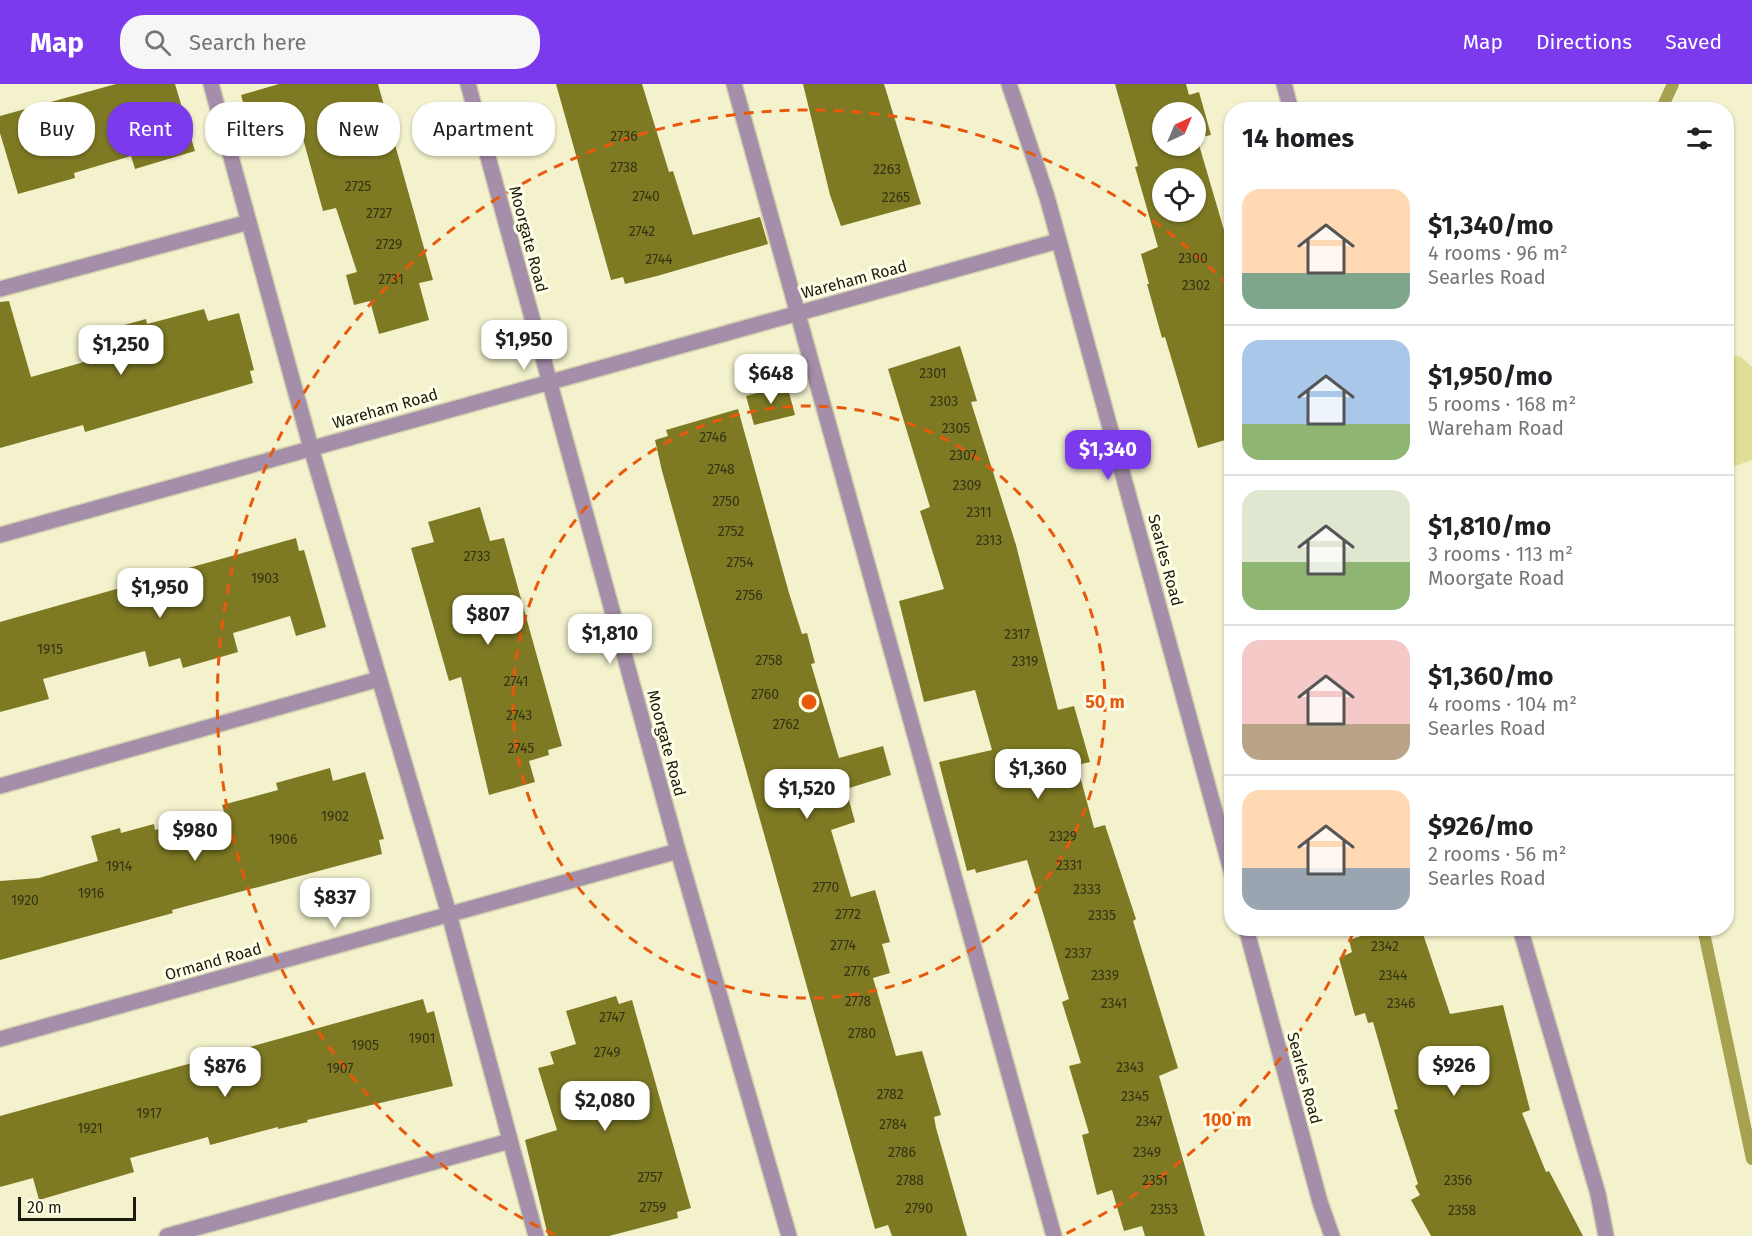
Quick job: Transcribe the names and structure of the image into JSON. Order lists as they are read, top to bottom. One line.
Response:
{"streets":{"street":["Moorgate Road","Wareham Road","Searles Road","Ormand Road"]},"crossings":[["Moorgate Road","Wareham Road"],["Moorgate Road","Ormand Road"],["Wareham Road","Searles Road"]],"house_numbers":["2736","2738","2263","2725","2740","2265","2727","2742","2729","2300","2744","2731","2302","2301","2303","2305","2746","2307","2748","2309","2750","2311","2752","2313","2733","2754","1903","2756","2317","1915","2758","2319","2741","2760","2743","2762","2745","1902","2329","1906","2331","1914","2770","2333","1916","1920","2772","2335","2774","2342","2337","2776","2339","2344","2778","2341","2346","2747","2780","1901","1905","2749","2343","1907","2782","2345","1917","2347","2784","1921","2786","2349","2757","2788","2351","2356","2759","2790","2353","2358"],"scale_bar":"20 m","north":"top right","page":{"header":"Map","search":"Search here","nav":["Map","Directions","Saved"],"chip":["Buy","Rent","Filters","New","Apartment"],"heading":"14 homes","list":[{"name":"$1,340/mo","note":"4 rooms · 96 m² · Searles Road"},{"name":"$1,950/mo","note":"5 rooms · 168 m² · Wareham Road"},{"name":"$1,810/mo","note":"3 rooms · 113 m² · Moorgate Road"},{"name":"$1,360/mo","note":"4 rooms · 104 m² · Searles Road"},{"name":"$926/mo","note":"2 rooms · 56 m² · Searles Road"}],"price":["$1,950","$1,250","$648","$1,340","$1,950","$807","$1,810","$1,360","$1,520","$980","$837","$926","$876","$2,080"],"scale":"20 m"},"rings":["50 m","100 m"]}
